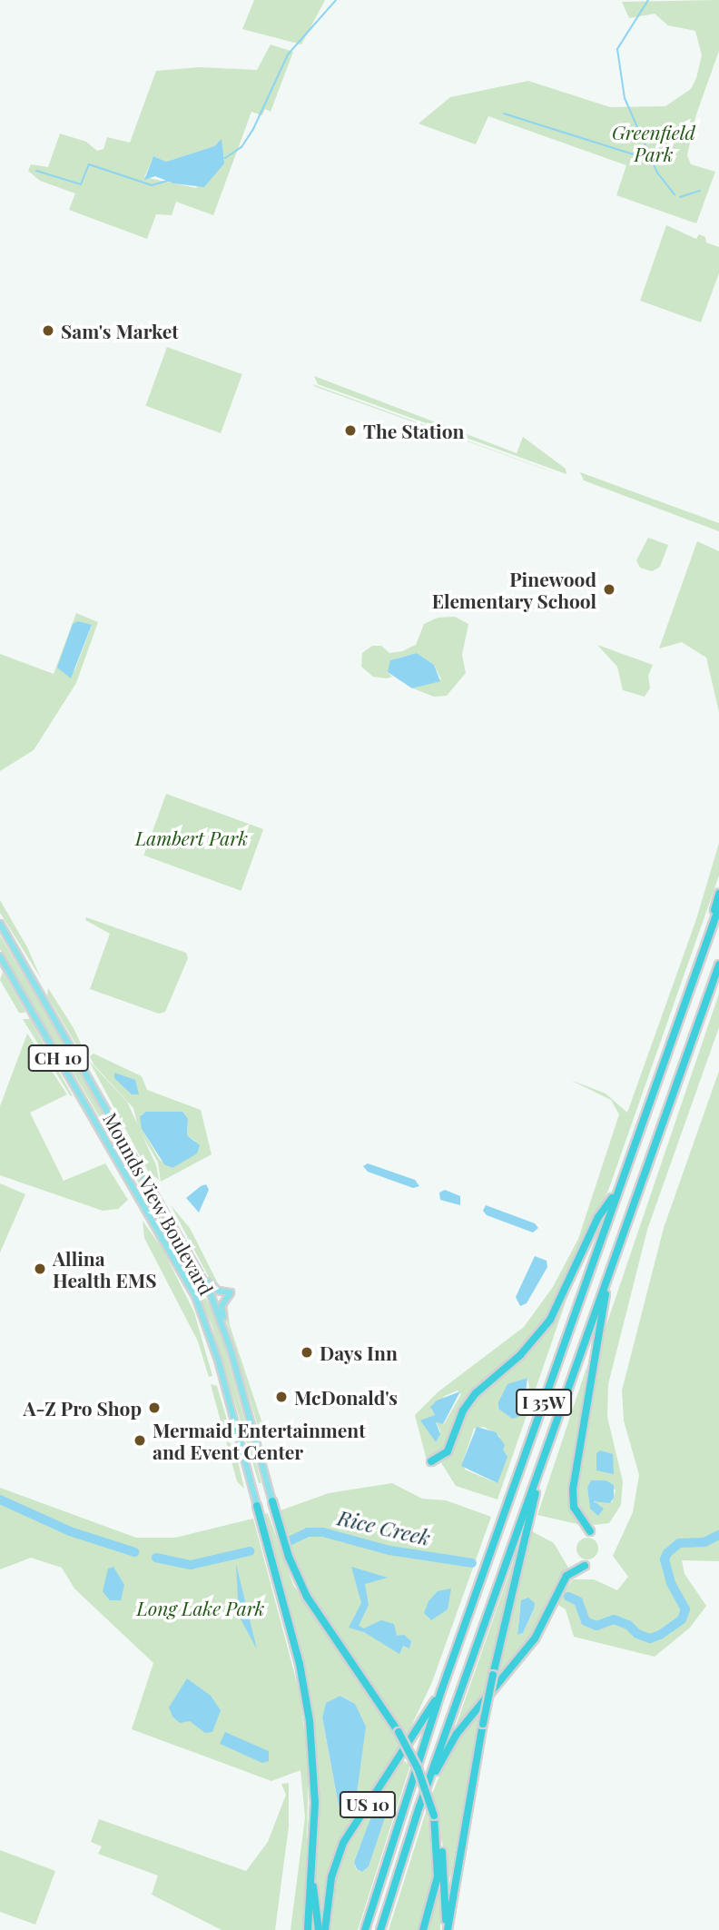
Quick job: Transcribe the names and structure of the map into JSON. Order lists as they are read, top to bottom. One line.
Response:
{"streets":{"highway":["I 35W","US 10"],"main road":["CH 10","Mounds View Boulevard"]},"crossings":[["I 35W","US 10"]],"water":["Rice Creek"],"parks":["Greenfield Park","Lambert Park","Long Lake Park"],"places":["Sam's Market","The Station","Pinewood Elementary School","Allina Health EMS","Days Inn","McDonald's","A-Z Pro Shop","Mermaid Entertainment and Event Center"]}
